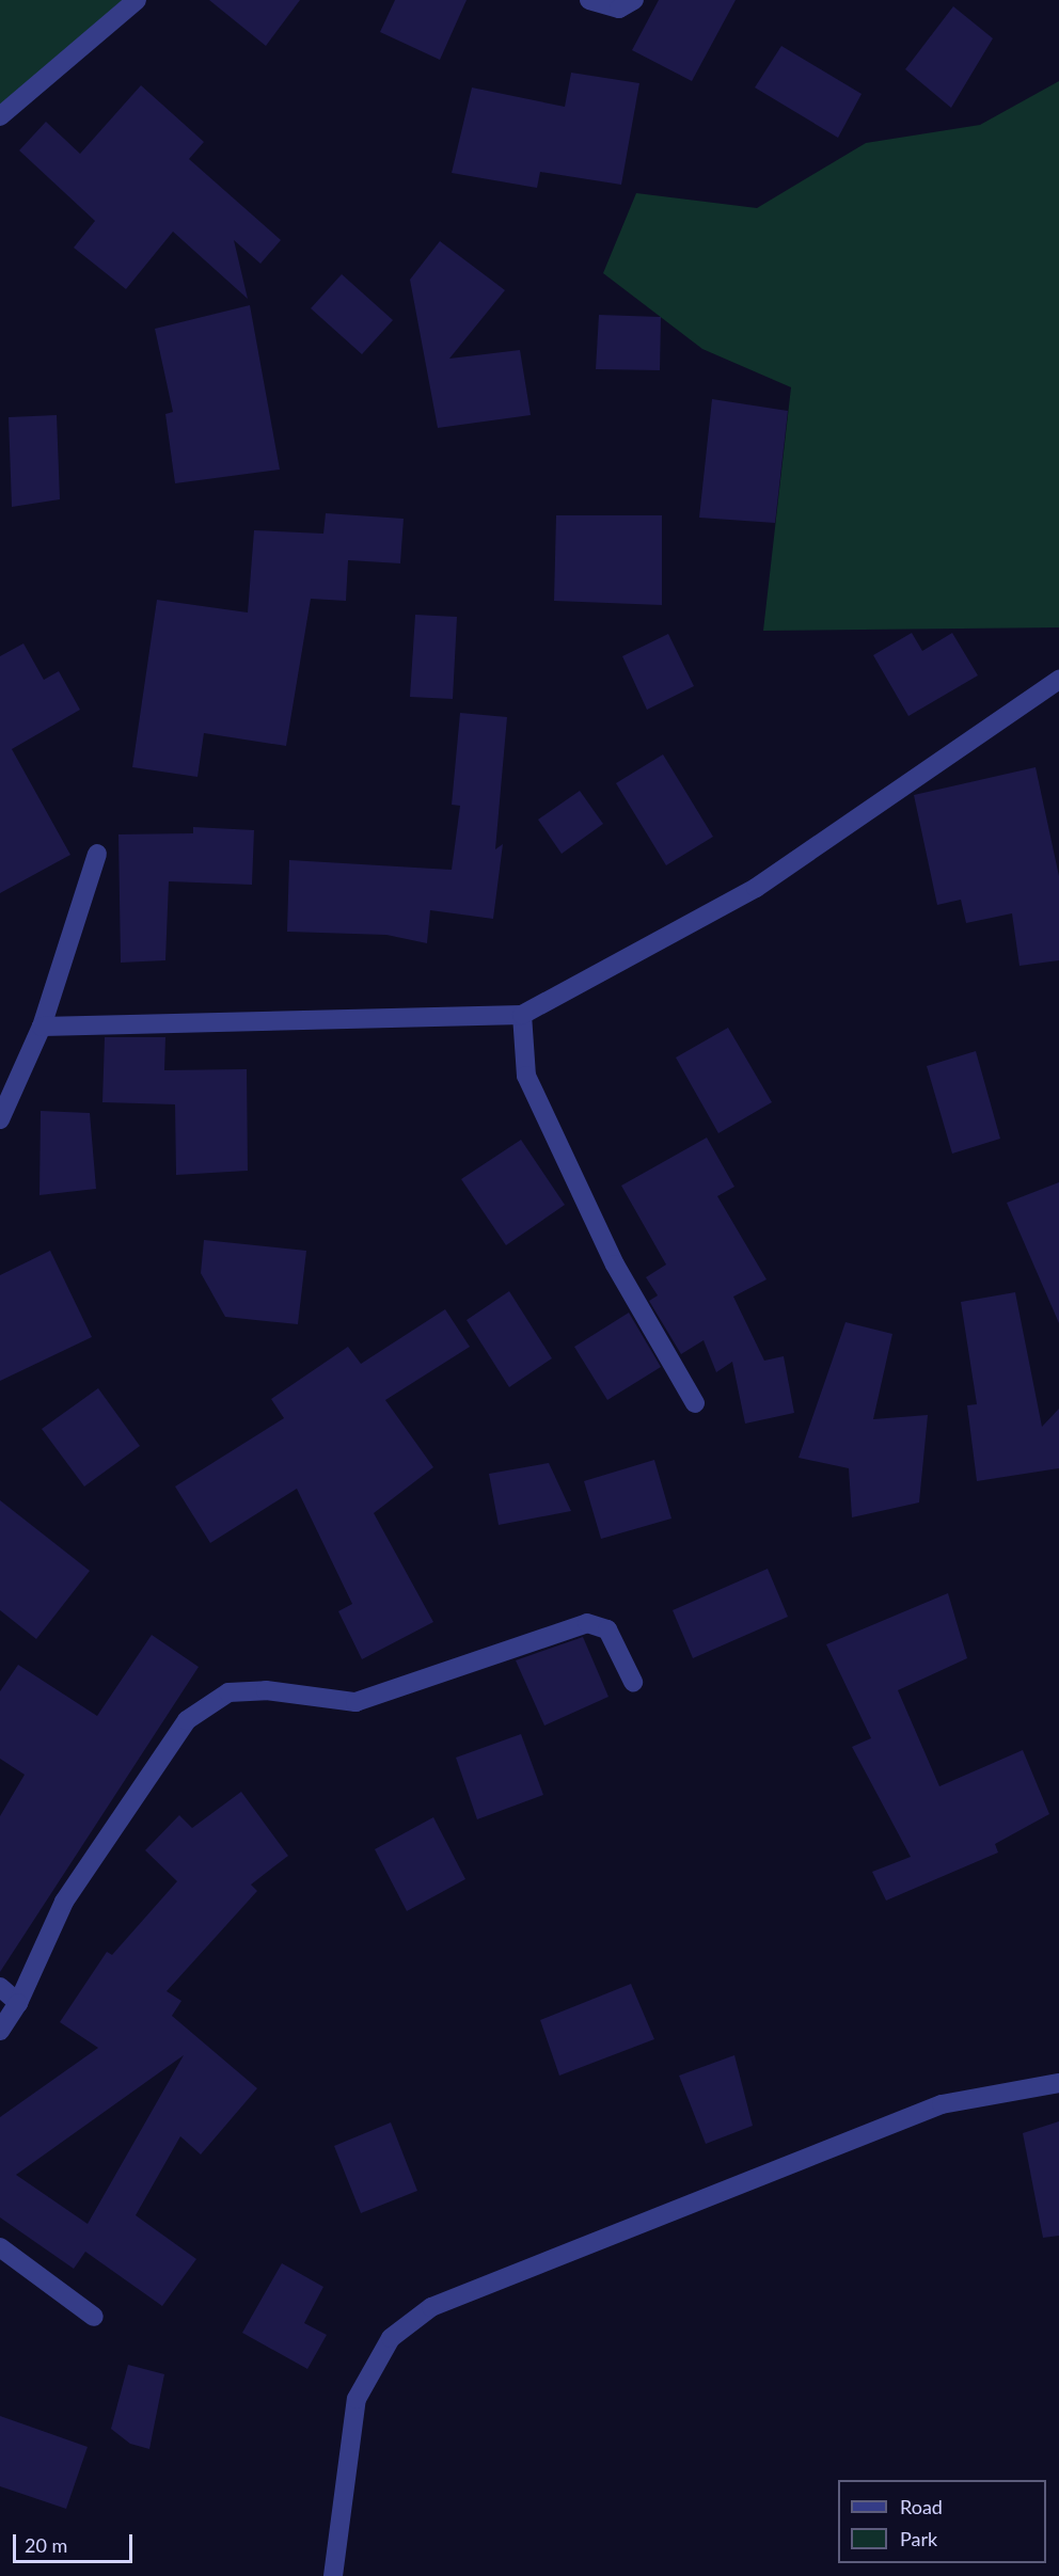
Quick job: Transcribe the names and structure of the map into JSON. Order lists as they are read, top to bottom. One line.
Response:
{"legend":["Road","Park"],"scale_bar":"20 m"}
